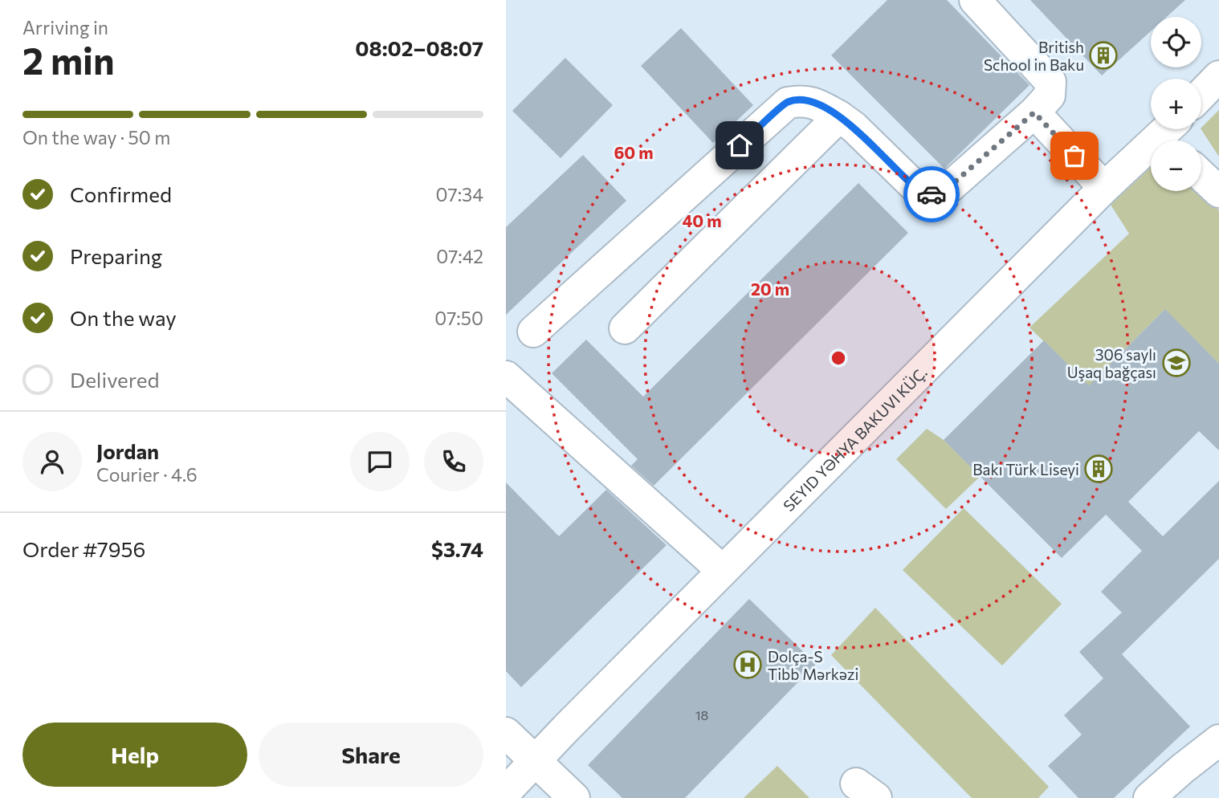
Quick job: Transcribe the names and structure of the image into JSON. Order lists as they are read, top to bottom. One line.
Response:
{"streets":{"street":["SEYID YƏHYA BAKUVI KÜÇ."]},"places":{"building":["British School in Baku","Bakı Türk Liseyi"],"school or university":["306 saylı Uşaq bağçası"],"hospital":["Dolça-S Tibb Mərkəzi"]},"house_numbers":["18"],"page":{"heading":["2 min","Arriving in","08:02–08:07"],"panel":["Jordan","Courier · 4.6","Order #7956","$3.74"],"map_buttons":["+","−"],"bar":"On the way · 50 m","list":[["Confirmed","07:34"],["Preparing","07:42"],["On the way","07:50"],"Delivered"],"buttons":["Help","Share"]},"rings":["60 m","40 m","20 m"]}
